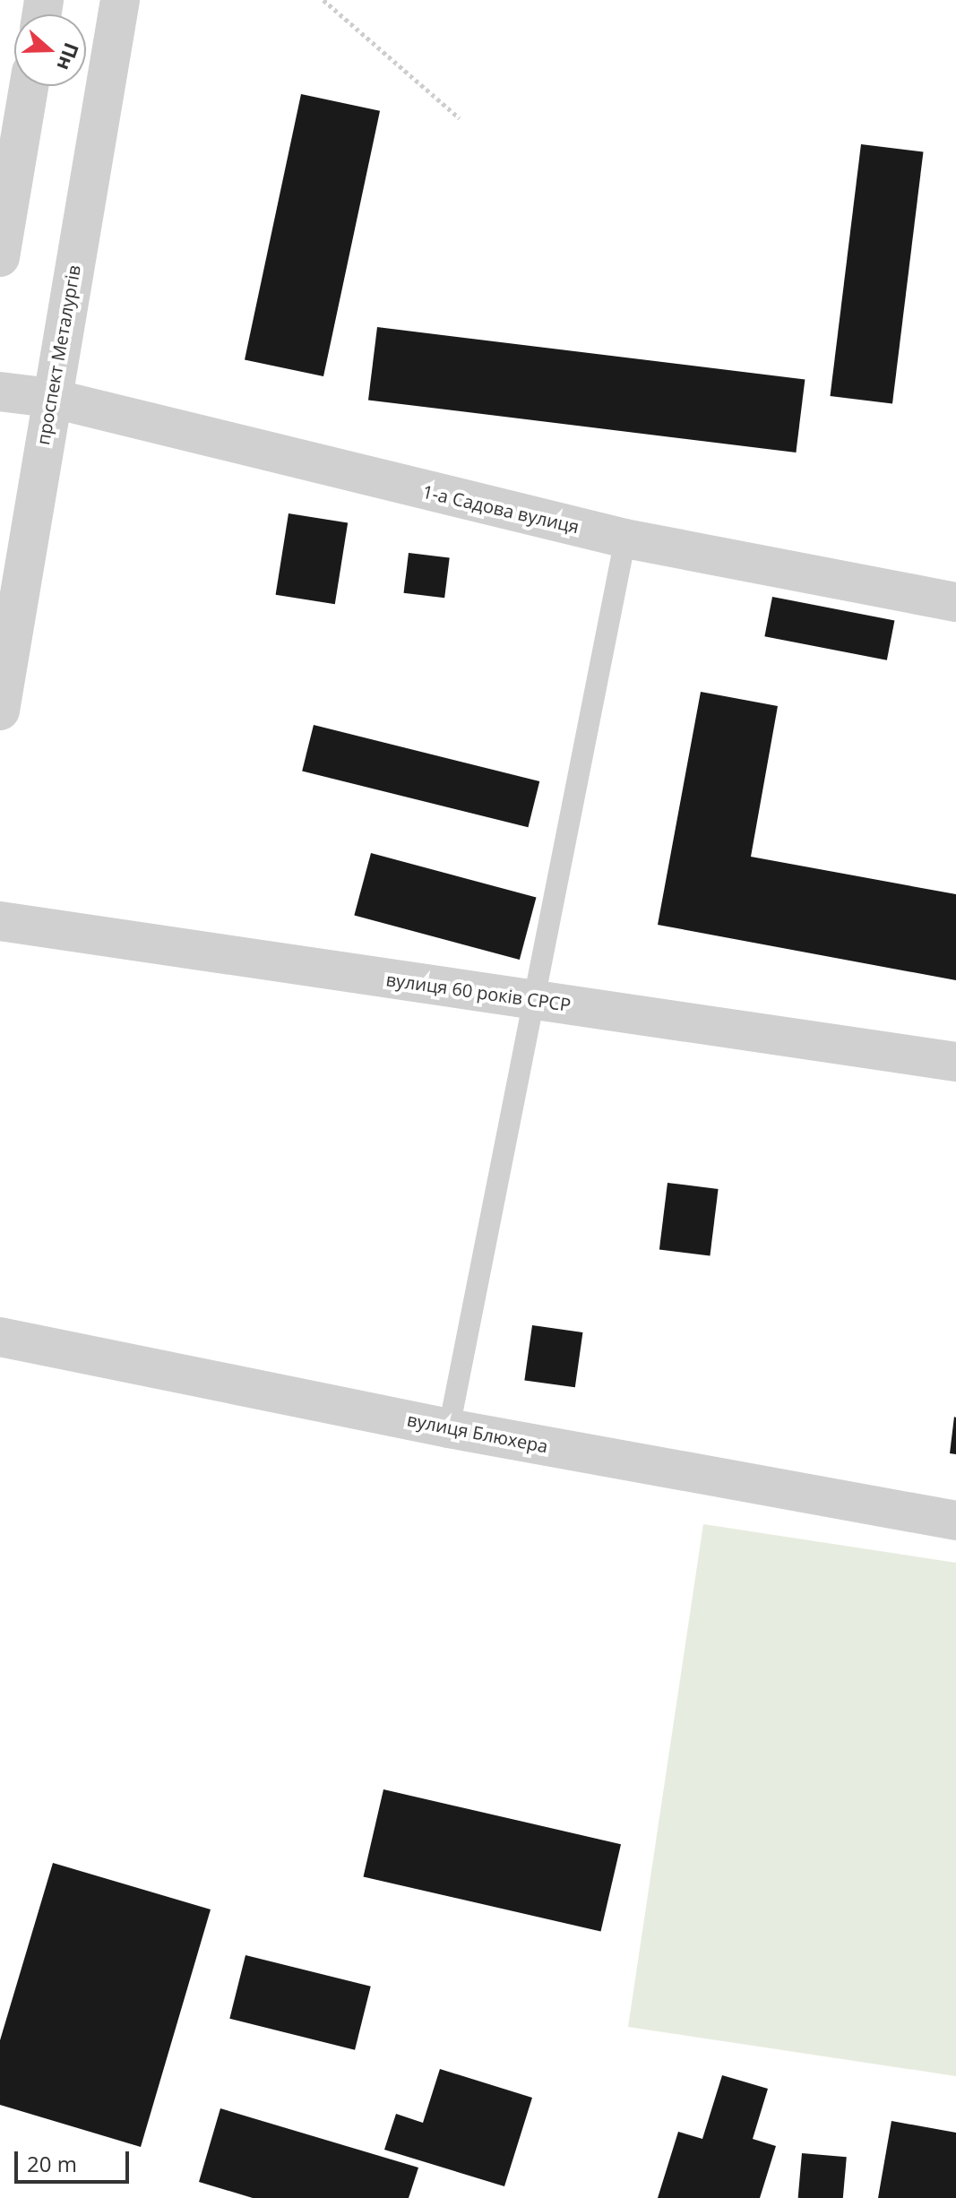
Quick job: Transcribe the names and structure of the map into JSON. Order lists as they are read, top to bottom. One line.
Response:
{"streets":{"street":["проспект Металургів","1-а Садова вулиця","вулиця 60 років СРСР","вулиця Блюхера"]},"crossings":[["проспект Металургів","1-а Садова вулиця"]],"scale_bar":"20 m","north":"right"}
